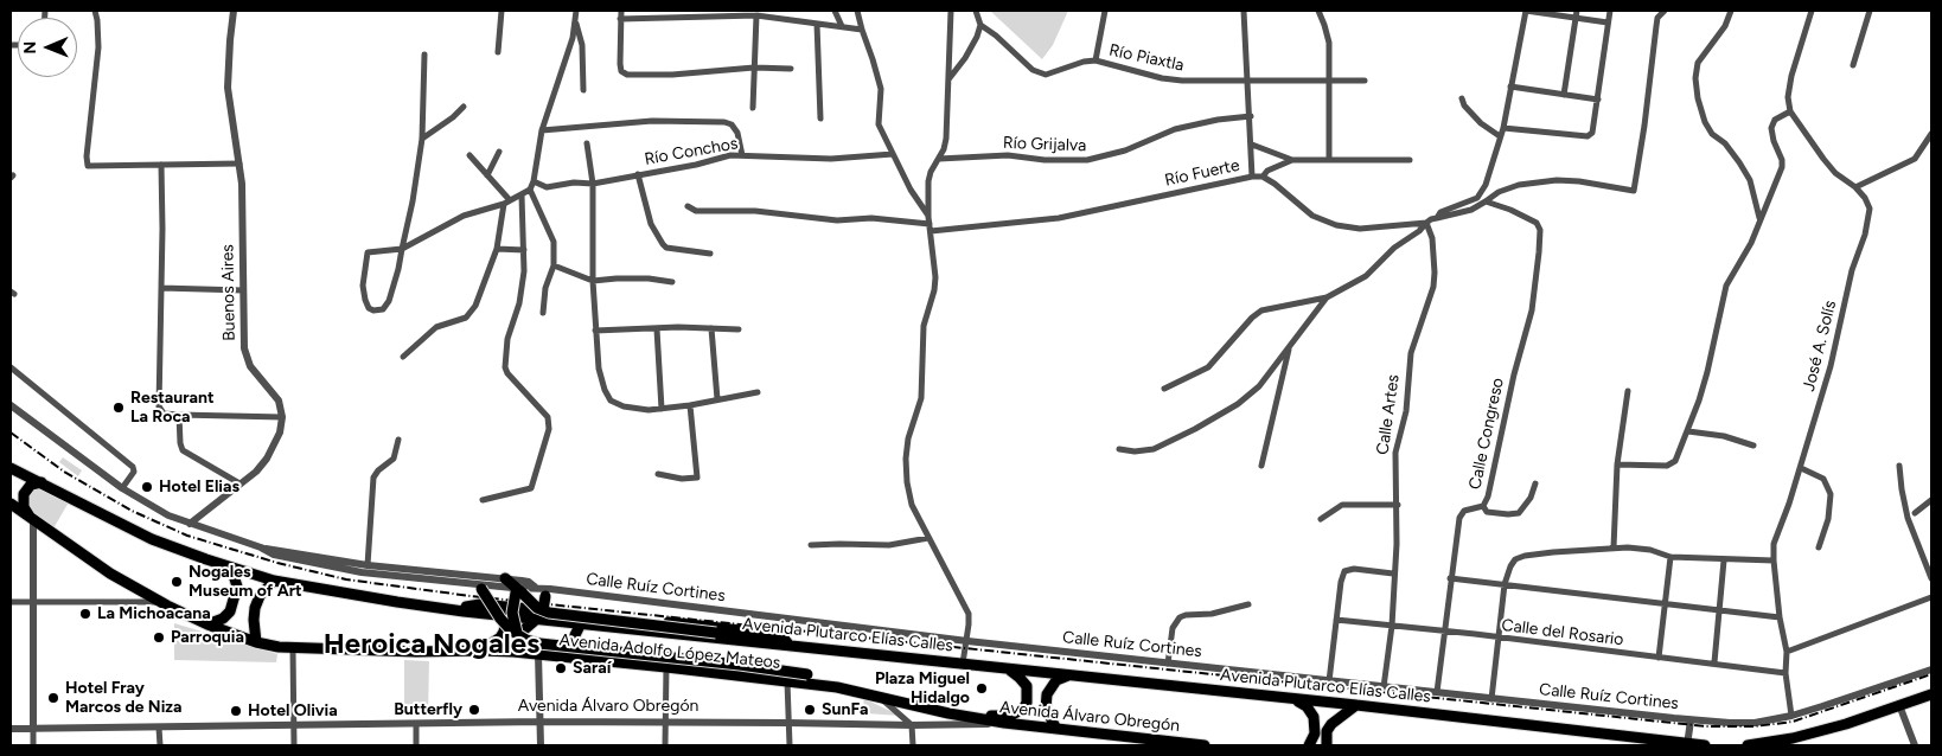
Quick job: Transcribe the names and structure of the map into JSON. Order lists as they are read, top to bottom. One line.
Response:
{"streets":{"highway":["Avenida Plutarco Elías Calles","Avenida Adolfo López Mateos","Avenida Álvaro Obregón"],"street":["Río Piaxtla","Río Grijalva","Río Conchos","Río Fuerte","Buenos Aires","José A. Solís","Calle Artes","Calle Congreso","Calle Ruíz Cortines","Calle del Rosario"]},"crossings":[["Río Fuerte","Calle Artes"],["José A. Solís","Calle Ruíz Cortines"],["José A. Solís","Calle del Rosario"],["Calle Artes","Calle Ruíz Cortines"],["Calle Artes","Calle del Rosario"],["Calle Congreso","Calle Ruíz Cortines"],["Calle Congreso","Calle del Rosario"],["Avenida Adolfo López Mateos","Avenida Álvaro Obregón"]],"districts":["Heroica Nogales"],"places":["Restaurant La Roca","Hotel Elias","Nogales Museum of Art","La Michoacana","Parroquia","Saraí","Plaza Miguel Hidalgo","Hotel Fray Marcos de Niza","Butterfly","SunFa","Hotel Olivia"],"north":"left"}
